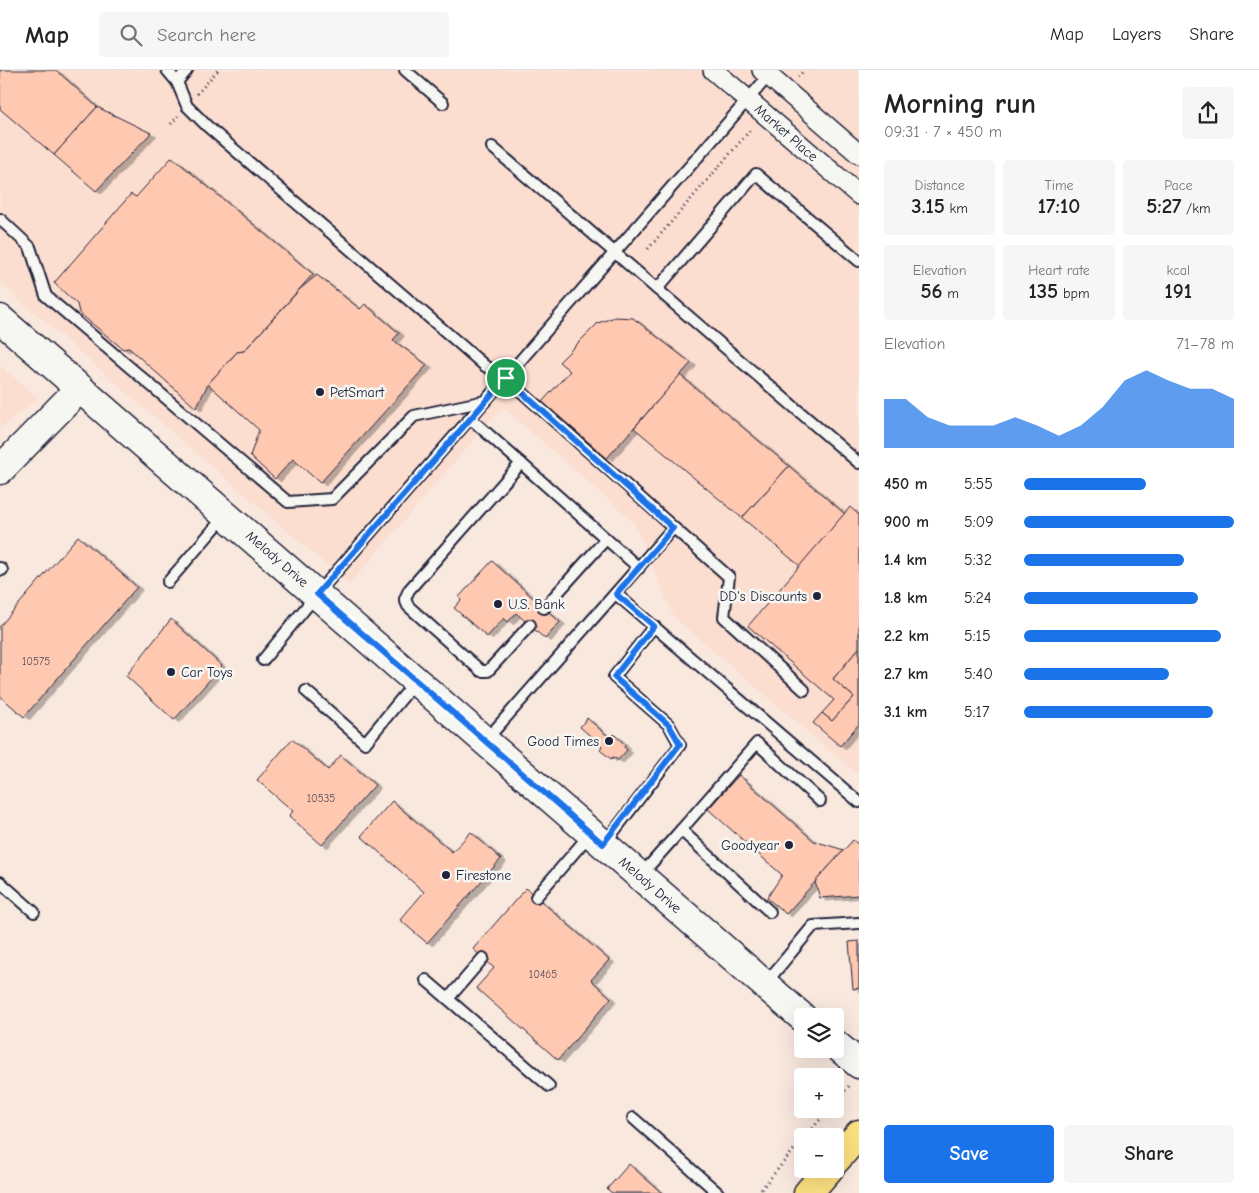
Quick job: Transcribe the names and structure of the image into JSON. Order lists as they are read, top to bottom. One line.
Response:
{"streets":{"street":["Market Place","Melody Drive"]},"places":["PetSmart","DD's Discounts","U.S. Bank","Car Toys","Good Times","Goodyear","Firestone"],"house_numbers":["10575","10535","10465"],"page":{"header":"Map","search":"Search here","nav":["Map","Layers","Share"],"heading":["Morning run","09:31 · 7 × 450 m"],"stats":[["Distance","3.15 km"],["Time","17:10"],["Pace","5:27 /km"],["Elevation","56 m"],["Heart rate","135 bpm"],["kcal","191"]],"chart":["Elevation","71–78 m"],"list":[{"name":"450 m","note":"5:55"},{"name":"900 m","note":"5:09"},{"name":"1.4 km","note":"5:32"},{"name":"1.8 km","note":"5:24"},{"name":"2.2 km","note":"5:15"},{"name":"2.7 km","note":"5:40"},{"name":"3.1 km","note":"5:17"}],"map_buttons":["+","−"],"buttons":["Save","Share"]}}
